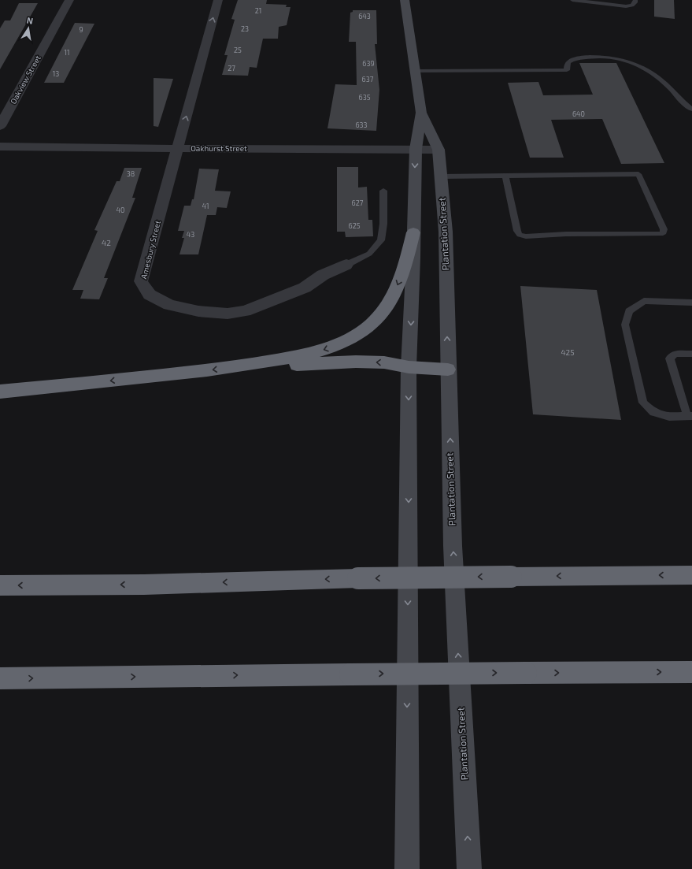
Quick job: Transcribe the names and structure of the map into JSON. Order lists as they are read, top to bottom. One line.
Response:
{"streets":{"main road":["Plantation Street"],"street":["Oakview Street","Oakhurst Street","Amesbury Street"]},"crossings":[["Oakhurst Street","Plantation Street"],["Oakhurst Street","Amesbury Street"]],"house_numbers":["21","643","23","9","25","11","639","27","13","637","635","640","633","38","627","41","40","625","43","42","425"],"north":"top"}
